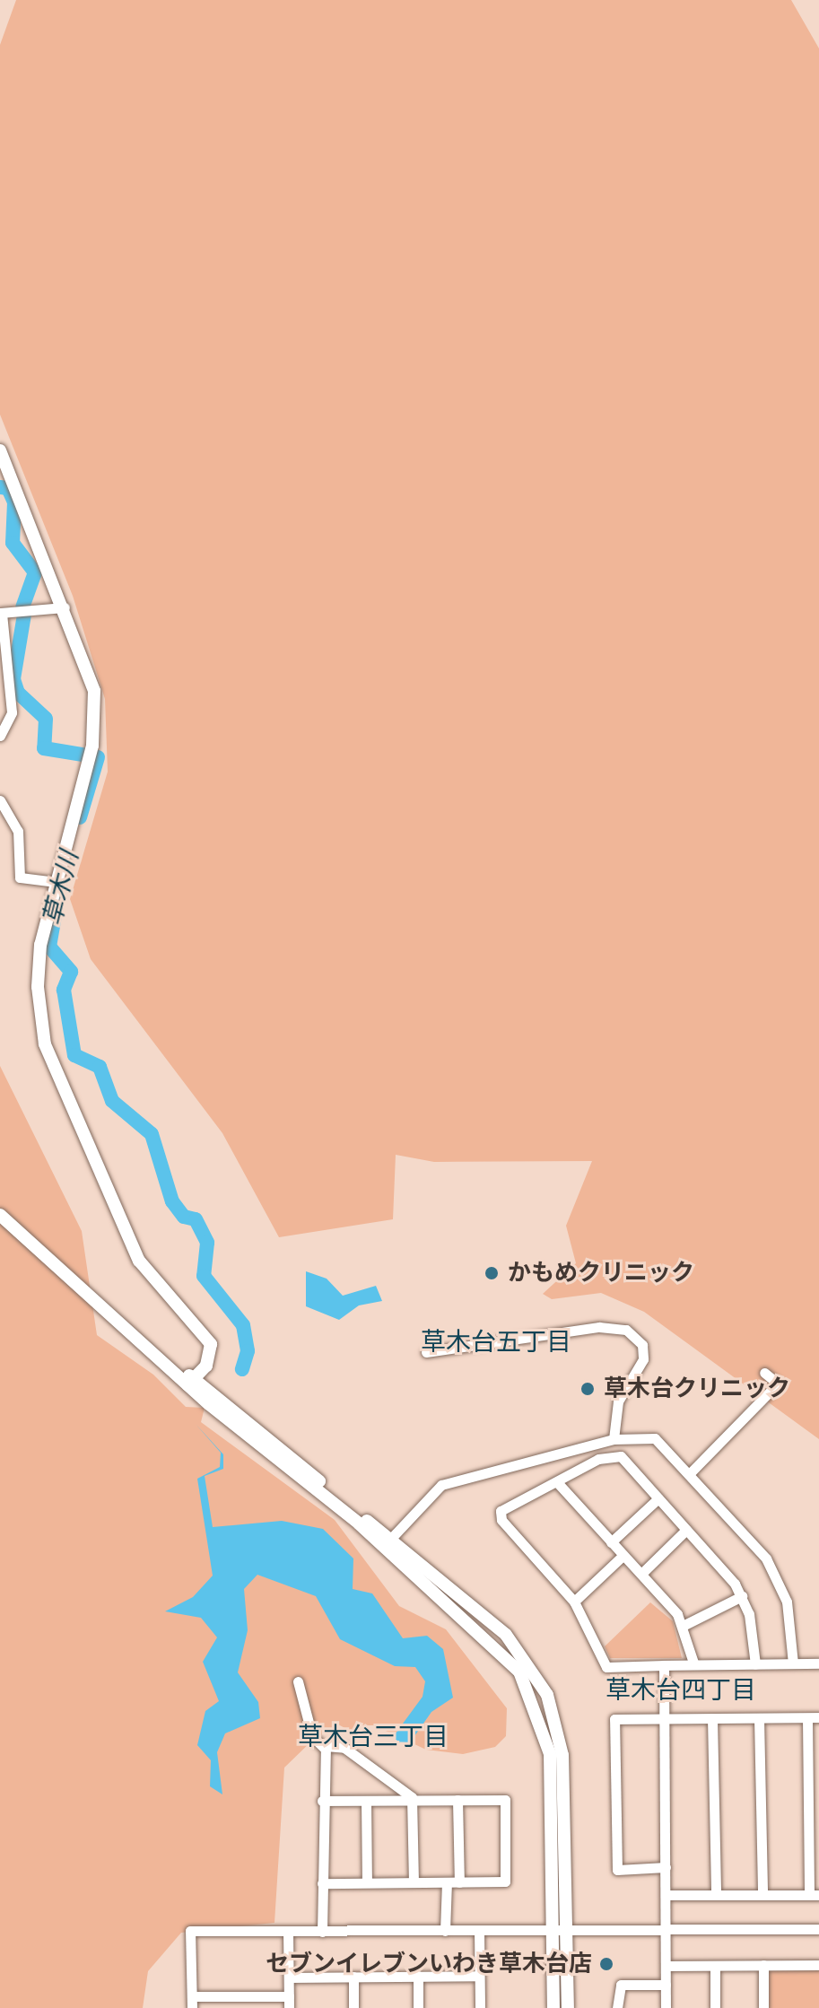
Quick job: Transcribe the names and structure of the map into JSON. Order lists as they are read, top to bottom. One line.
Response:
{"districts":["草木台五丁目","草木台四丁目","草木台三丁目"],"water":["草木川"],"places":["かもめクリニック","草木台クリニック","セブンイレブンいわき草木台店"]}
